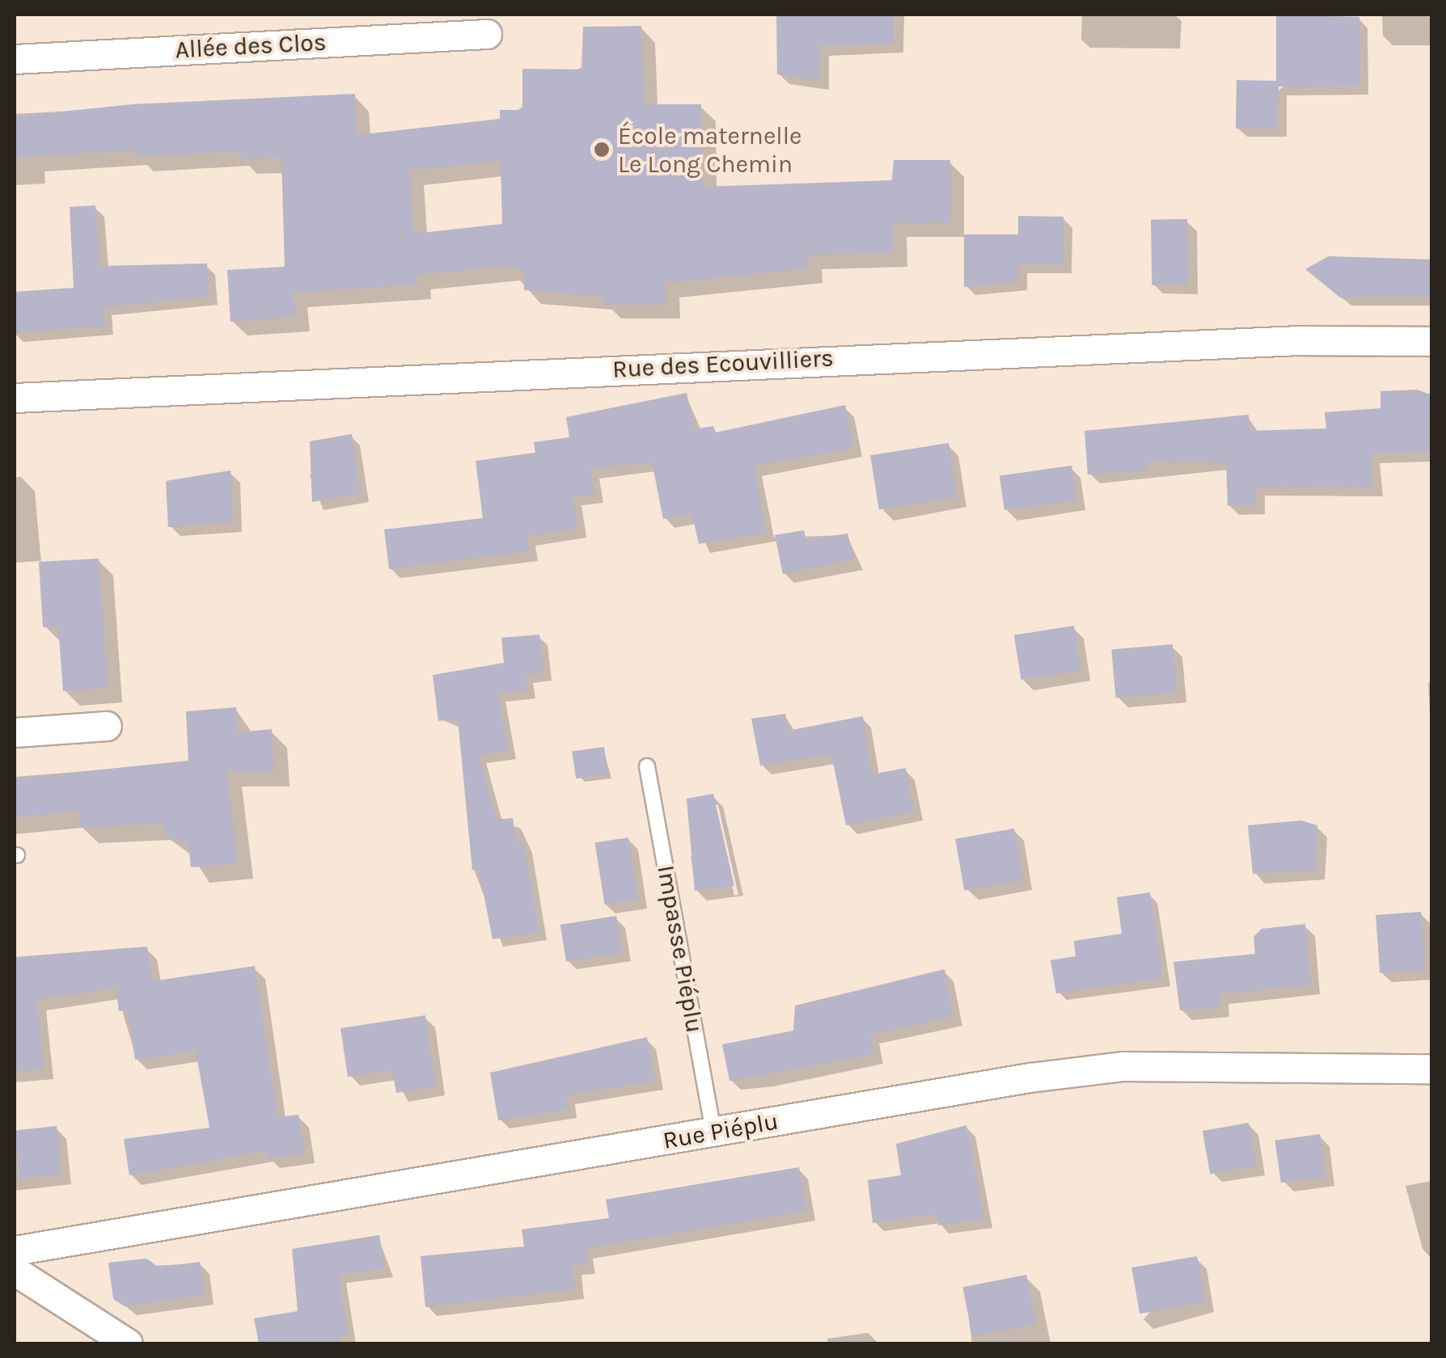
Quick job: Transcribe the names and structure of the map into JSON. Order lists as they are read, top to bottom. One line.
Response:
{"streets":{"street":["Allée des Clos","Rue des Ecouvilliers","Rue Piéplu"],"lane":["Impasse Piéplu"]},"crossings":[["Impasse Piéplu","Rue Piéplu"]],"places":["École maternelle Le Long Chemin"]}
